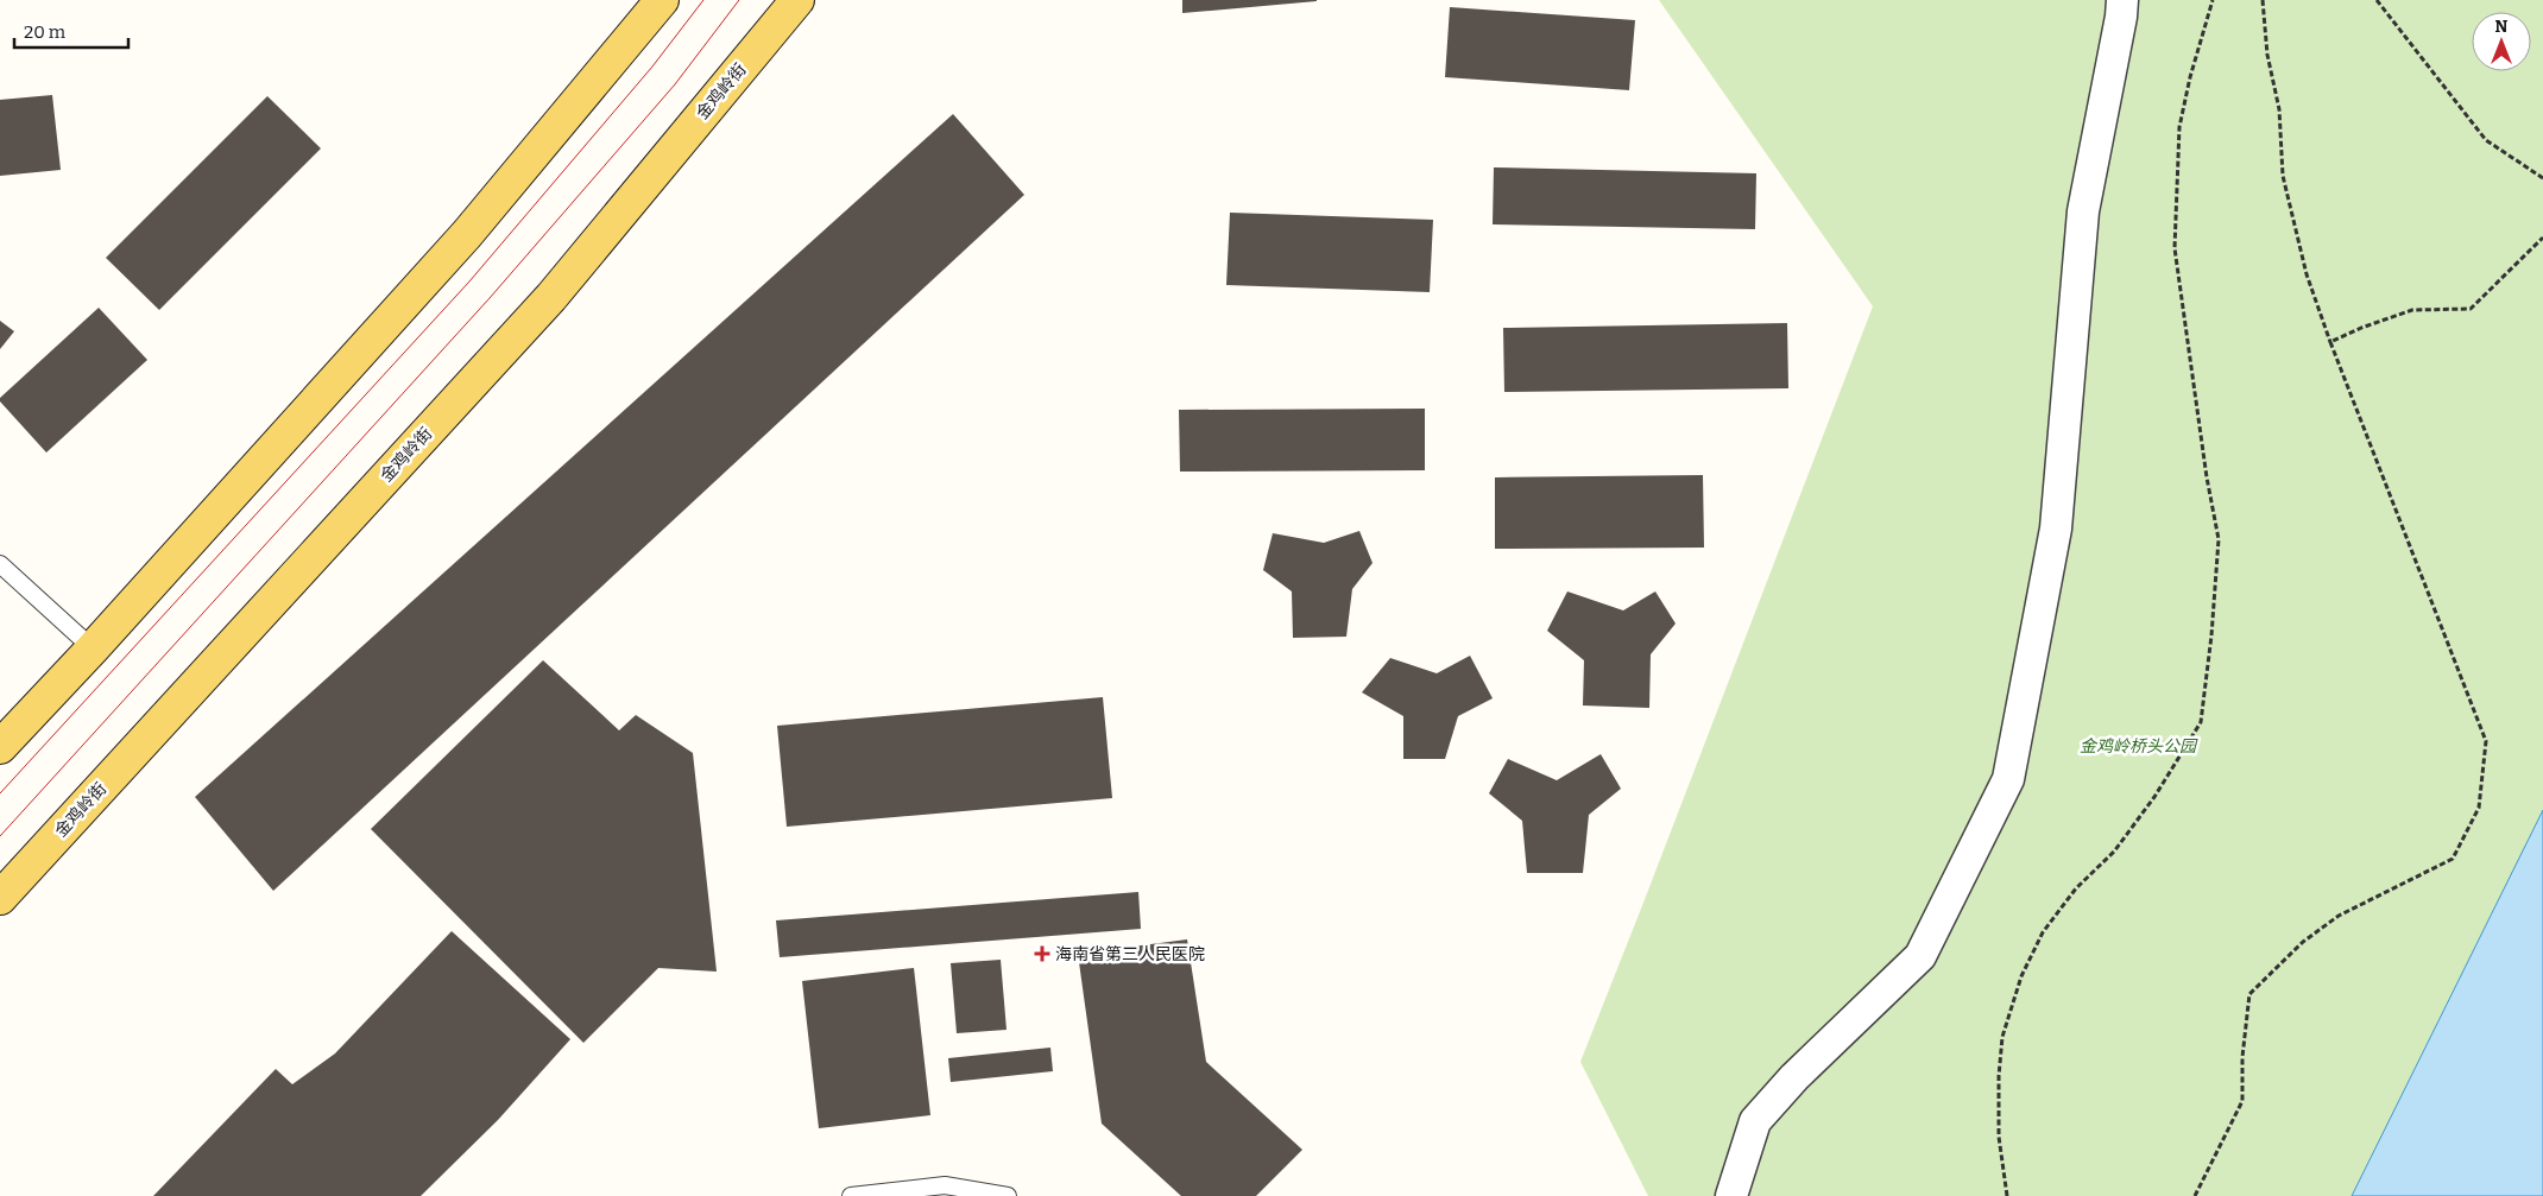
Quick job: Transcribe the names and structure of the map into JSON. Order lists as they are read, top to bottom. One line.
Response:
{"streets":{"main road":["金鸡岭街"]},"parks":["金鸡岭桥头公园"],"places":{"health":["海南省第三人民医院"]},"scale_bar":"20 m","north":"top"}
